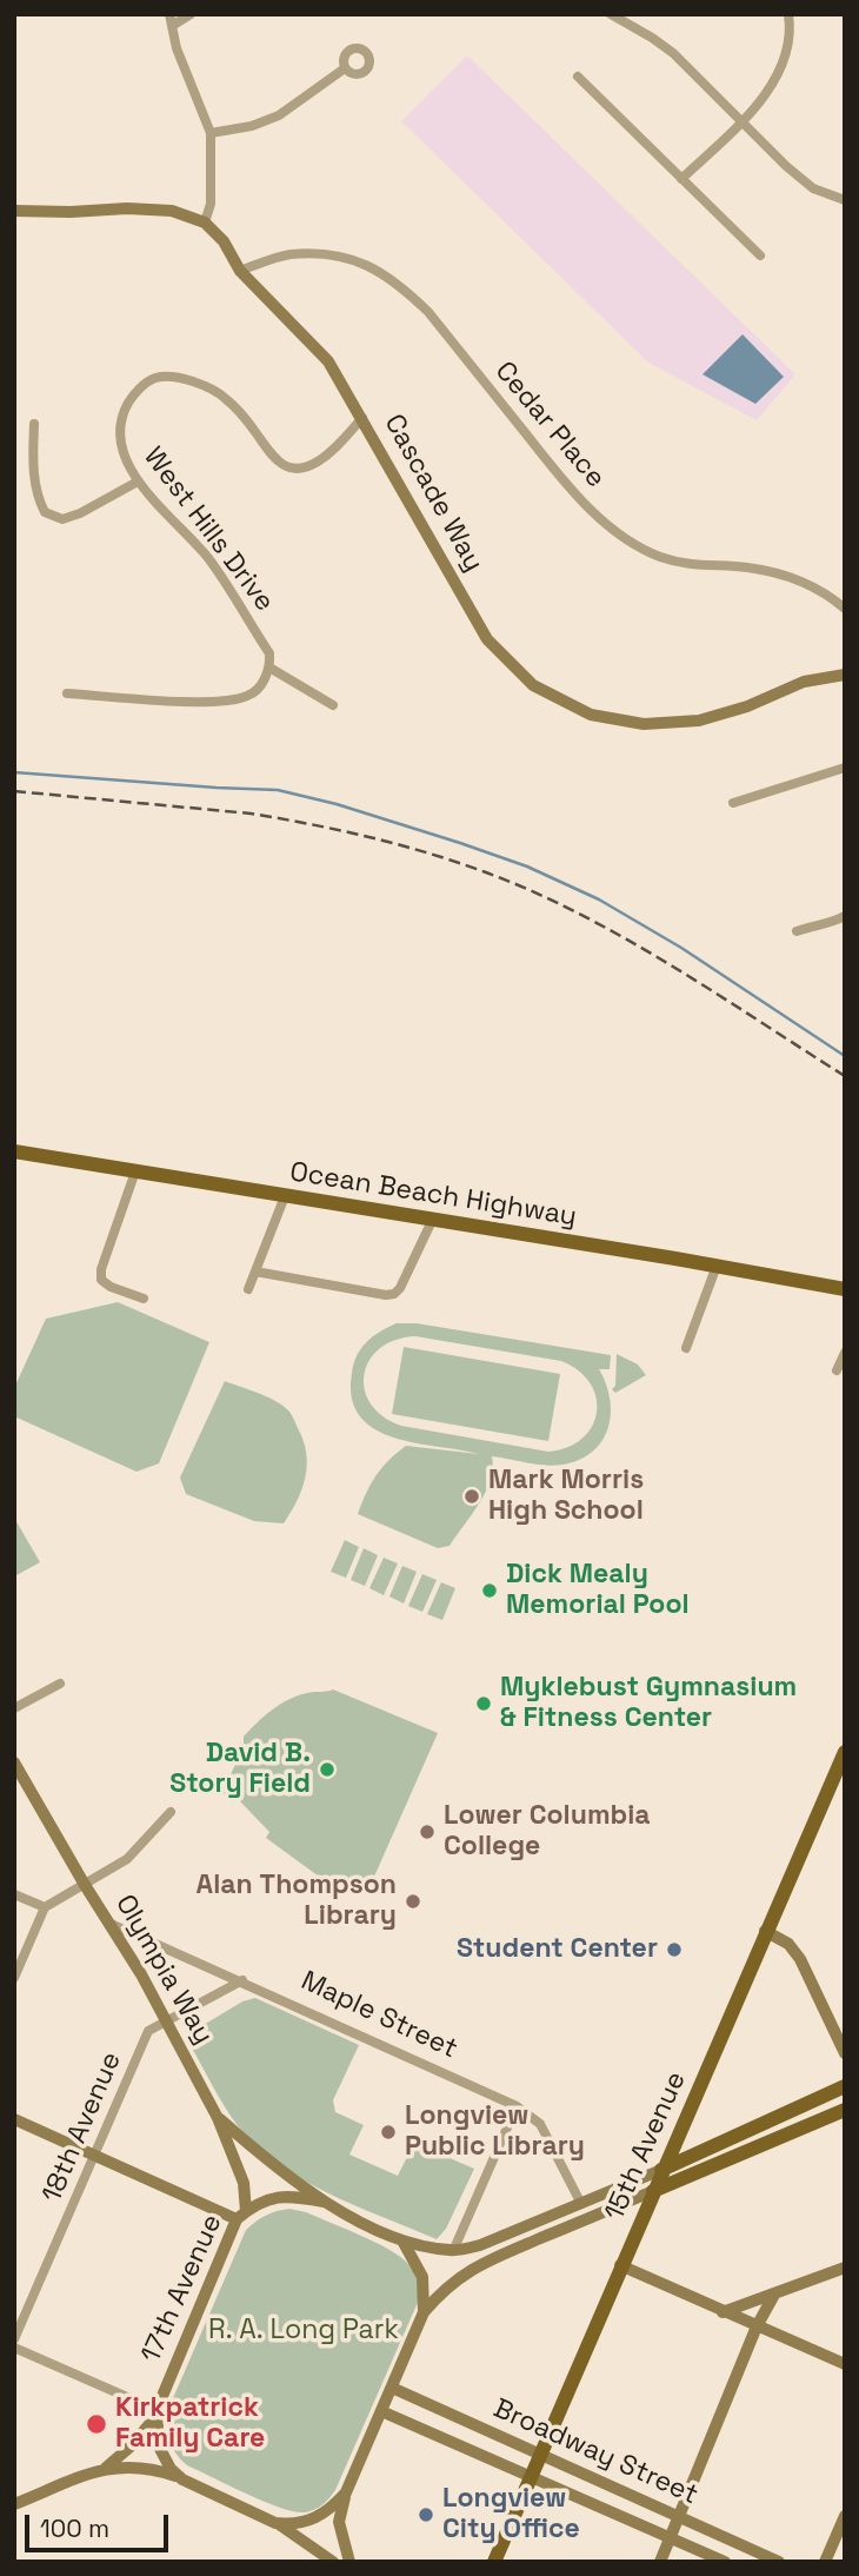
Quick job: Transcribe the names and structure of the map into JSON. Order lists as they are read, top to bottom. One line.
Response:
{"streets":{"main road":["Ocean Beach Highway","15th Avenue"],"street":["Cedar Place","Cascade Way","West Hills Drive","Olympia Way","Maple Street","18th Avenue","17th Avenue","Broadway Street"]},"crossings":[["Cedar Place","Cascade Way"],["Cascade Way","West Hills Drive"],["Olympia Way","Maple Street"],["Olympia Way","18th Avenue"],["Olympia Way","17th Avenue"],["Olympia Way","Broadway Street"],["Maple Street","18th Avenue"],["15th Avenue","Broadway Street"],["17th Avenue","Broadway Street"]],"parks":["R. A. Long Park"],"places":["Mark Morris High School","Dick Mealy Memorial Pool","Myklebust Gymnasium & Fitness Center","David B. Story Field","Lower Columbia College","Alan Thompson Library","Student Center","Longview Public Library","Kirkpatrick Family Care","Longview City Office"],"scale_bar":"100 m"}
